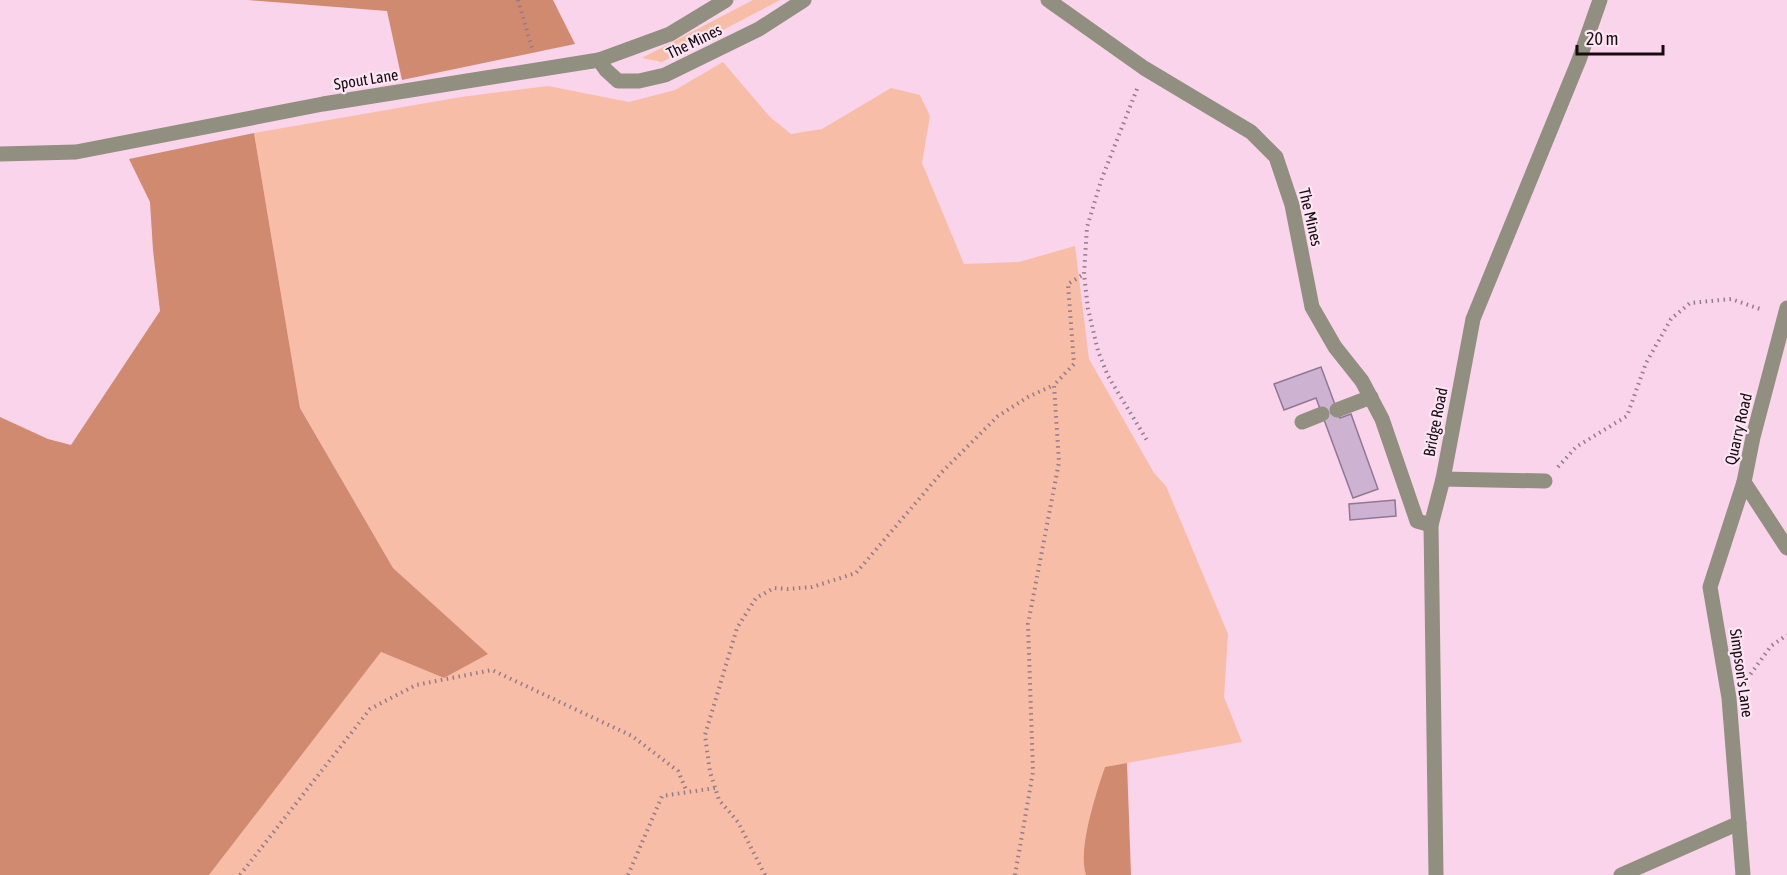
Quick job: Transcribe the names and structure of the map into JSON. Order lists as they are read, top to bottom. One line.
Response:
{"streets":{"street":["The Mines","Spout Lane","Bridge Road","Quarry Road","Simpson's Lane"]},"crossings":[["The Mines","Spout Lane"],["The Mines","Bridge Road"],["Quarry Road","Simpson's Lane"]],"scale_bar":"20 m"}
